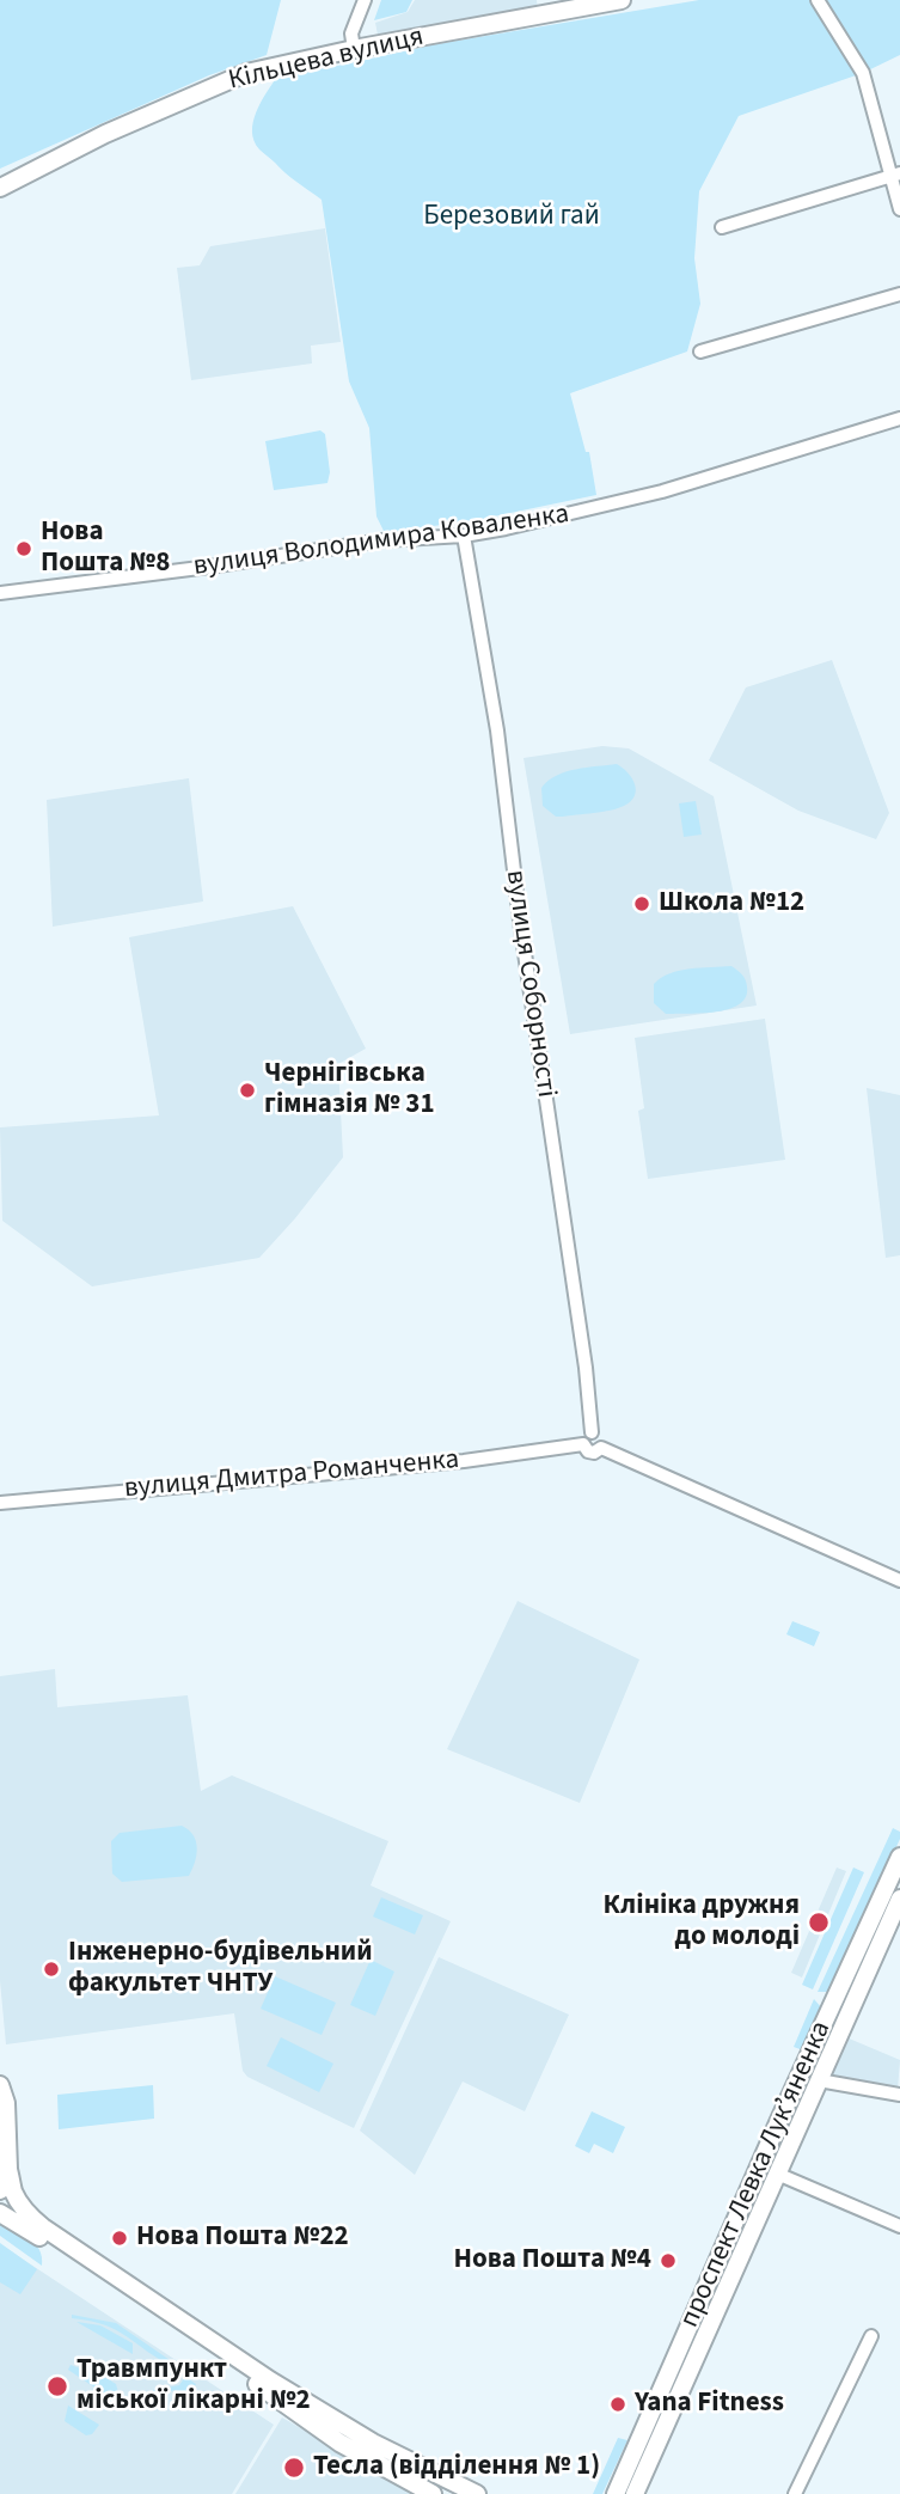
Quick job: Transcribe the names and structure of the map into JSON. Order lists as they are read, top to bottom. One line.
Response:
{"streets":{"main road":["Кільцева вулиця","проспект Левка Лукʼяненка"],"street":["вулиця Володимира Коваленка","вулиця Соборності","вулиця Дмитра Романченка"]},"crossings":[["вулиця Володимира Коваленка","вулиця Соборності"],["вулиця Соборності","вулиця Дмитра Романченка"]],"parks":["Березовий гай"],"places":["Нова Пошта №8","Школа №12","Чернігівська гімназія № 31","Клініка дружня до молоді","Інженерно-будівельний факультет ЧНТУ","Нова Пошта №22","Нова Пошта №4","Травмпункт міської лікарні №2","Yana Fitness","Тесла (відділення № 1)"]}
